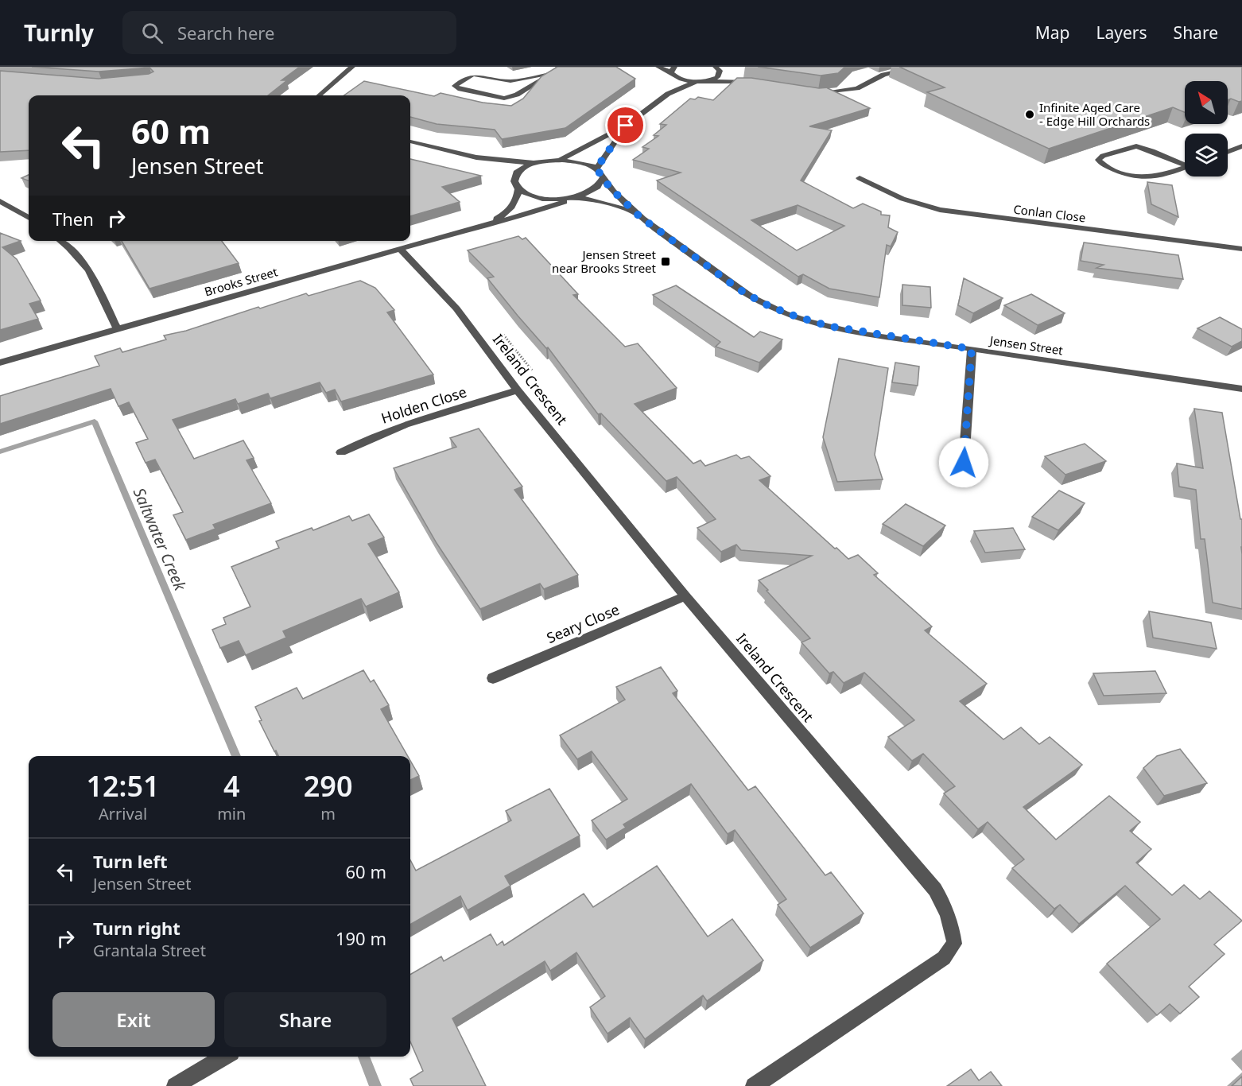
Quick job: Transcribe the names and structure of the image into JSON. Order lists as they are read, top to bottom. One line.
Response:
{"streets":{"street":["Conlan Close","Brooks Street","Jensen Street","Ireland Crescent","Holden Close","Seary Close"]},"crossings":[["Brooks Street","Jensen Street"],["Brooks Street","Ireland Crescent"],["Ireland Crescent","Holden Close"],["Ireland Crescent","Seary Close"]],"water":["Saltwater Creek"],"places":{"other":["Infinite Aged Care - Edge Hill Orchards"],"transit":["Jensen Street near Brooks Street"]},"north":"top left","page":{"header":"Turnly","search":"Search here","nav":["Map","Layers","Share"],"turn":["60 m","Jensen Street"],"then":"Then","eta":["12:51","Arrival","4","min","290","m"],"list":[{"name":"Turn left","note":"Jensen Street","value":"60 m"},{"name":"Turn right","note":"Grantala Street","value":"190 m"}],"buttons":["Exit","Share"]}}
